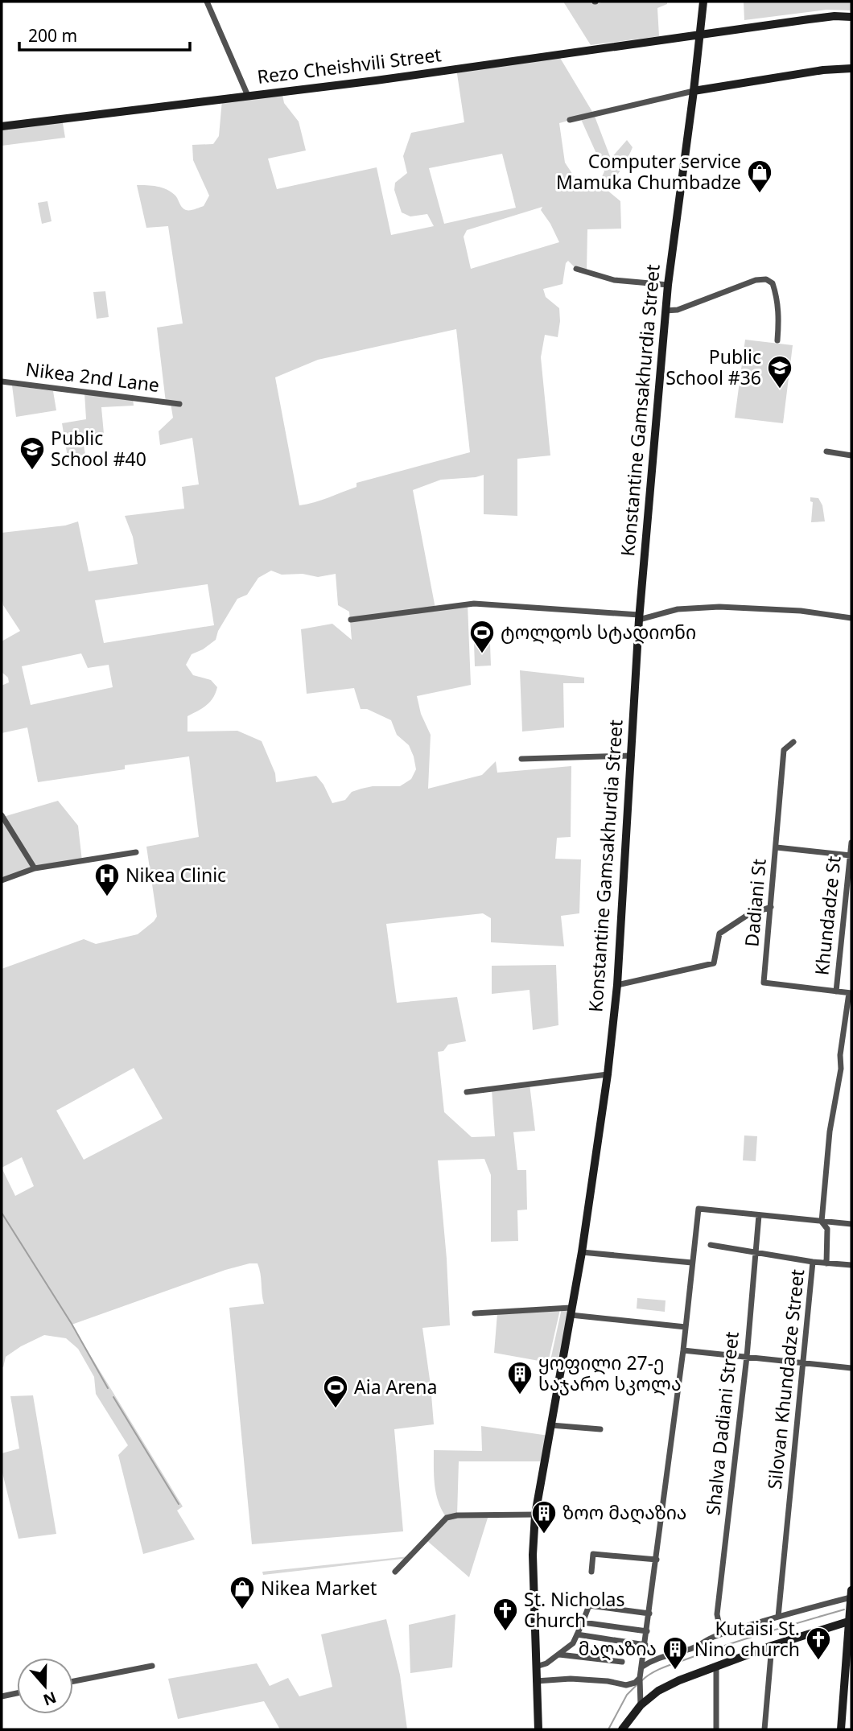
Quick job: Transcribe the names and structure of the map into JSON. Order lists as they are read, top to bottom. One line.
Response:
{"streets":{"street":["Rezo Cheishvili Street","Nikea 2nd Lane","Konstantine Gamsakhurdia Street","Dadiani St","Khundadze St","Silovan Khundadze Street","Shalva Dadiani Street"]},"crossings":[["Rezo Cheishvili Street","Konstantine Gamsakhurdia Street"],["Dadiani St","Khundadze St"],["Dadiani St","Silovan Khundadze Street"]],"places":{"shop":["Computer service Mamuka Chumbadze","Nikea Market"],"school or university":["Public School #36","Public School #40"],"sports":["ტოლდოს სტადიონი","Aia Arena"],"hospital":["Nikea Clinic"],"building":["ყოფილი 27-ე საჯარო სკოლა","ზოო მაღაზია","მაღაზია"],"church":["St. Nicholas Church","Kutaisi St. Nino church"]},"scale_bar":"200 m","north":"bottom"}
